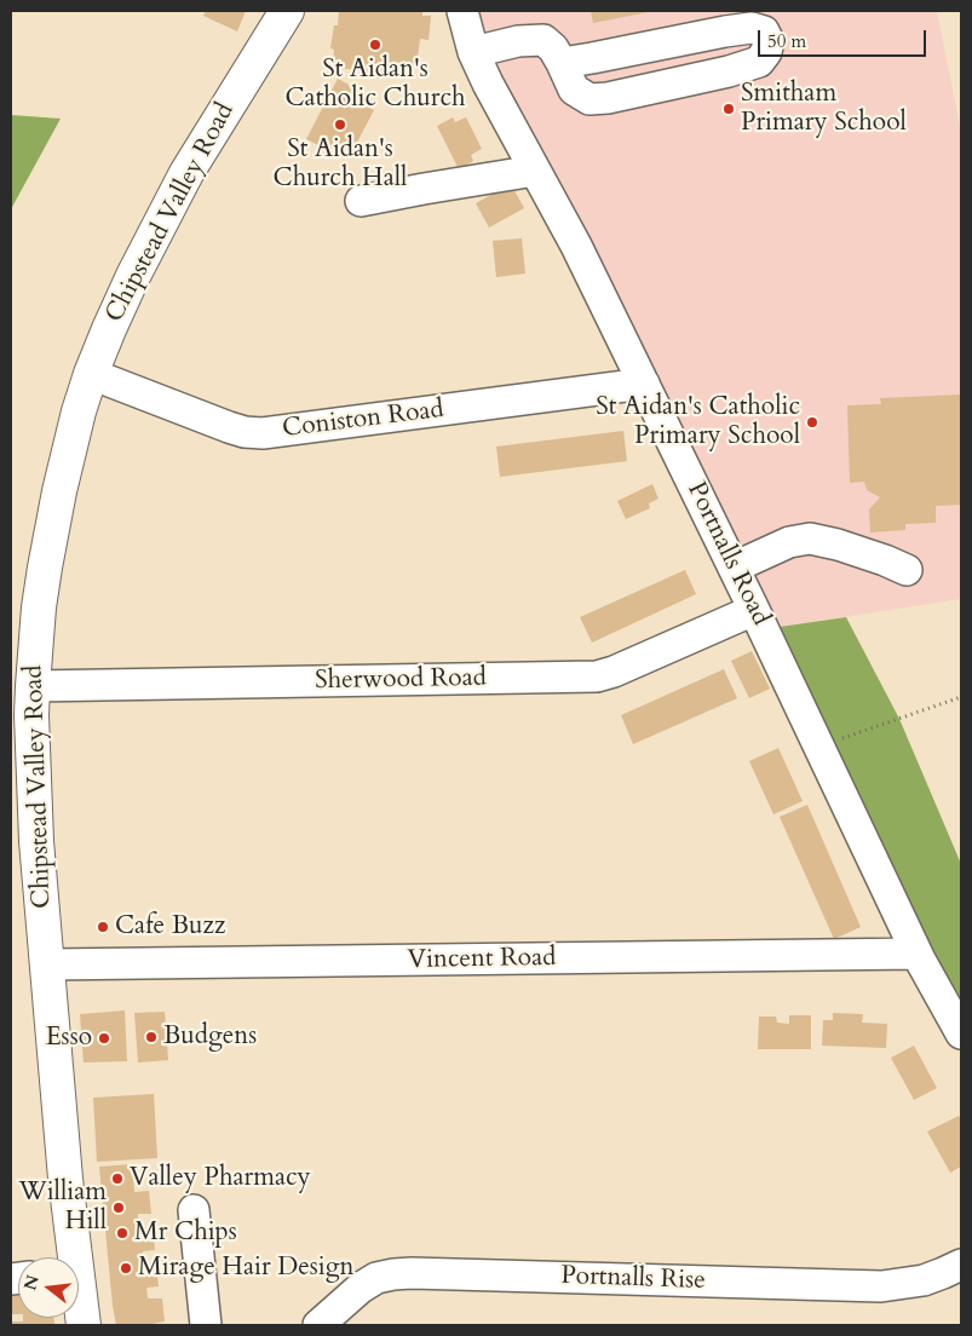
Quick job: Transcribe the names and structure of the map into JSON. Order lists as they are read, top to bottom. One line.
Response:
{"streets":{"main road":["Chipstead Valley Road"],"street":["Coniston Road","Portnalls Road","Sherwood Road","Vincent Road","Portnalls Rise"]},"crossings":[["Chipstead Valley Road","Coniston Road"],["Chipstead Valley Road","Sherwood Road"],["Chipstead Valley Road","Vincent Road"],["Coniston Road","Portnalls Road"],["Portnalls Road","Sherwood Road"],["Portnalls Road","Vincent Road"]],"places":["St Aidan's Catholic Church","Smitham Primary School","St Aidan's Church Hall","St Aidan's Catholic Primary School","Cafe Buzz","Budgens","Esso","Valley Pharmacy","William Hill","Mr Chips","Mirage Hair Design"],"scale_bar":"50 m","north":"left"}
